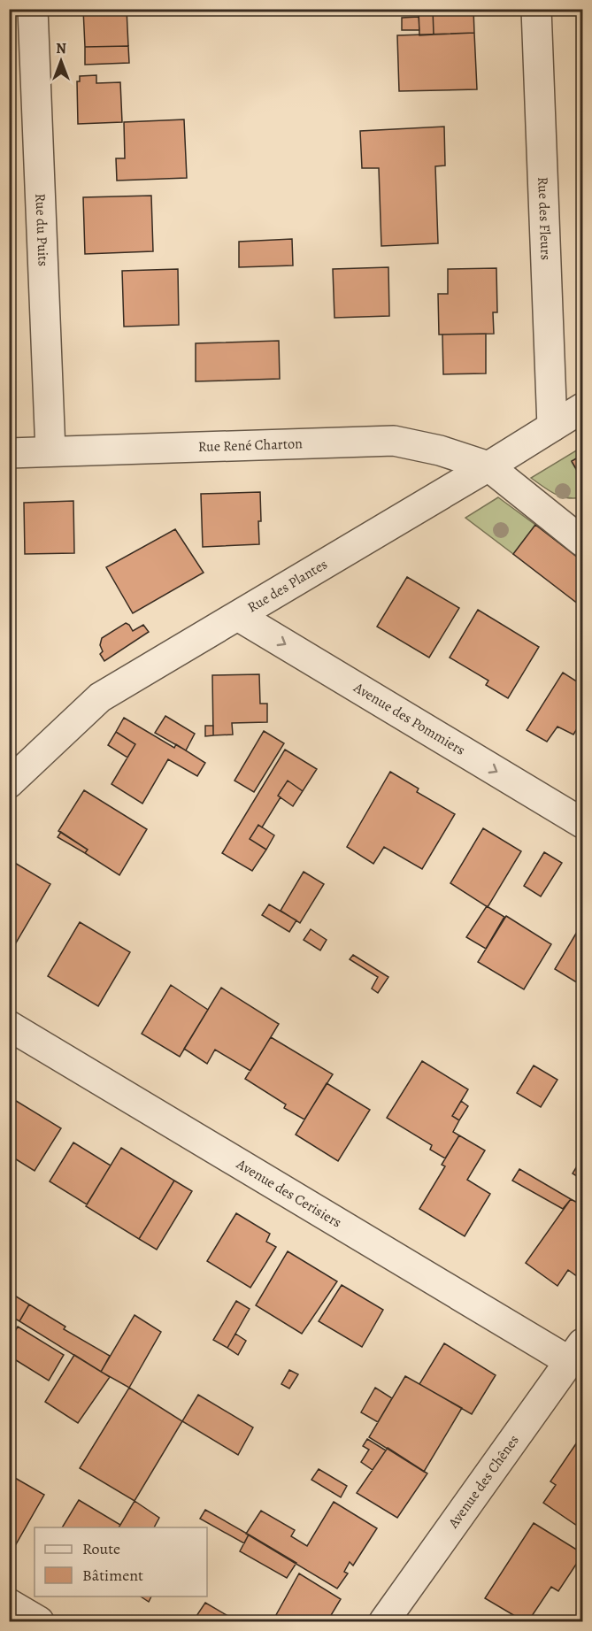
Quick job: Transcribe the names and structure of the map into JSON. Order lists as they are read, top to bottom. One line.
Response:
{"streets":{"street":["Rue des Fleurs","Rue du Puits","Rue René Charton","Rue des Plantes","Avenue des Pommiers","Avenue des Cerisiers","Avenue des Chênes"]},"crossings":[["Rue des Fleurs","Rue des Plantes"],["Rue du Puits","Rue René Charton"],["Rue René Charton","Rue des Plantes"],["Rue des Plantes","Avenue des Pommiers"],["Avenue des Cerisiers","Avenue des Chênes"]],"one_way":["Avenue des Pommiers"],"legend":["Route","Bâtiment"],"north":"top"}
